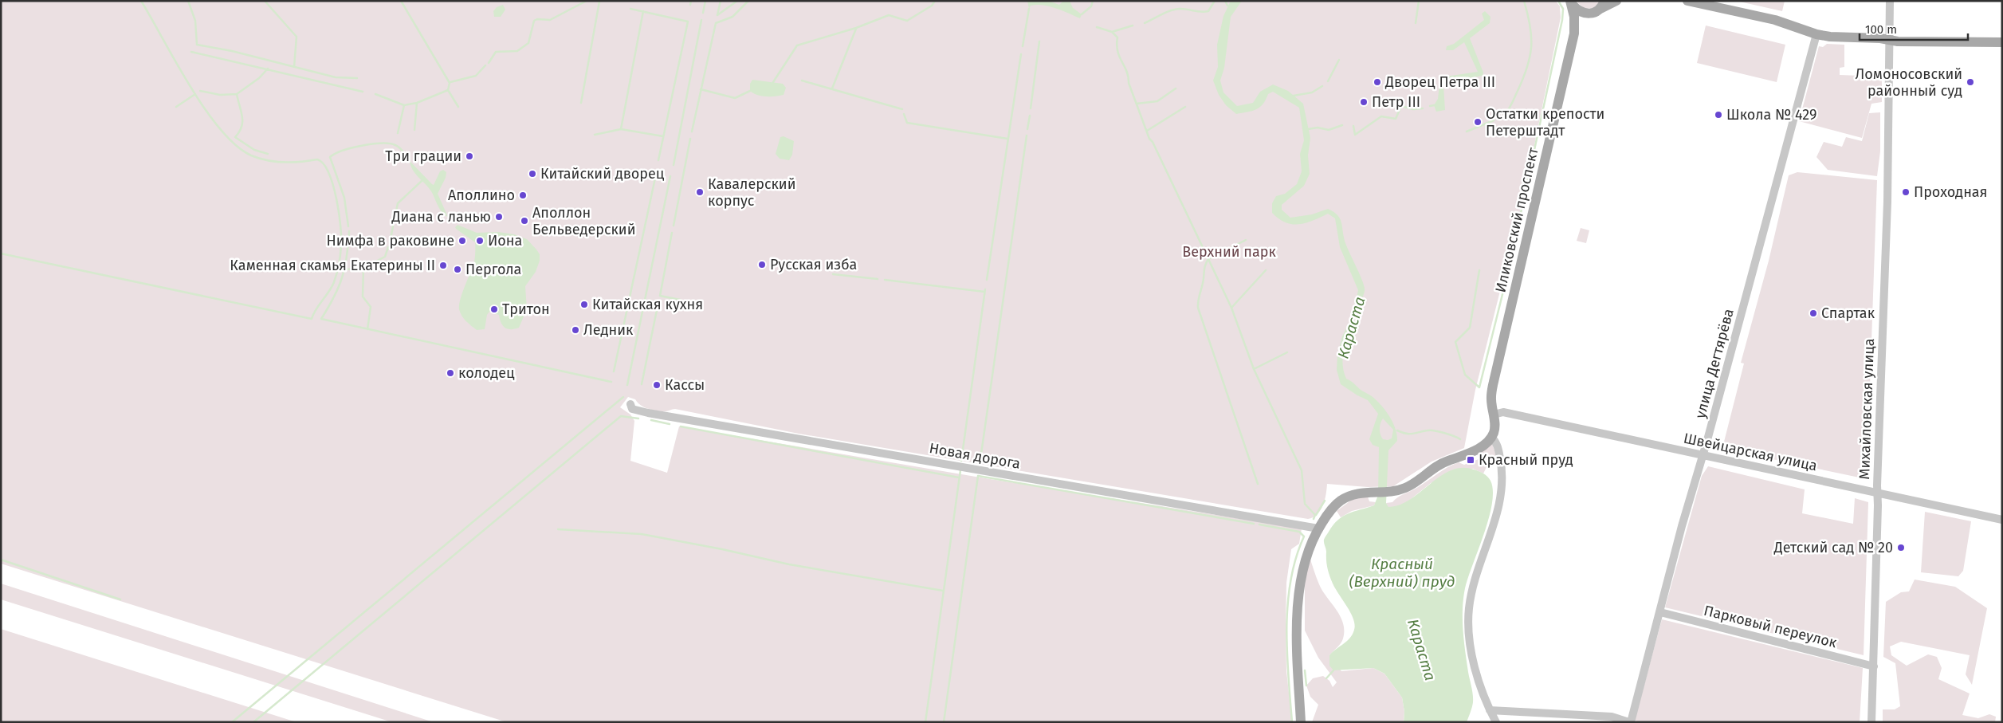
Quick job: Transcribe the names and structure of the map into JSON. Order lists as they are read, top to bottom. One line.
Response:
{"streets":{"main road":["Иликовский проспект"],"street":["улица Дегтярёва","Михайловская улица","Швейцарская улица","Новая дорога","Парковый переулок"]},"crossings":[["Иликовский проспект","Швейцарская улица"],["улица Дегтярёва","Швейцарская улица"],["улица Дегтярёва","Парковый переулок"],["Михайловская улица","Швейцарская улица"],["Михайловская улица","Парковый переулок"]],"water":["Караста","Красный (Верхний) пруд"],"parks":["Верхний парк"],"places":{"other":["Дворец Петра III","Ломоносовский районный суд","Петр III","Школа № 429","Остатки крепости Петерштадт","Три грации","Китайский дворец","Кавалерский корпус","Проходная","Аполлино","Диана с ланью","Аполлон Бельведерский","Нимфа в раковине","Иона","Русская изба","Каменная скамья Екатерины II","Пергола","Китайская кухня","Тритон","Спартак","Ледник","колодец","Кассы","Детский сад № 20"],"transit":["Красный пруд"]},"scale_bar":"100 m"}
